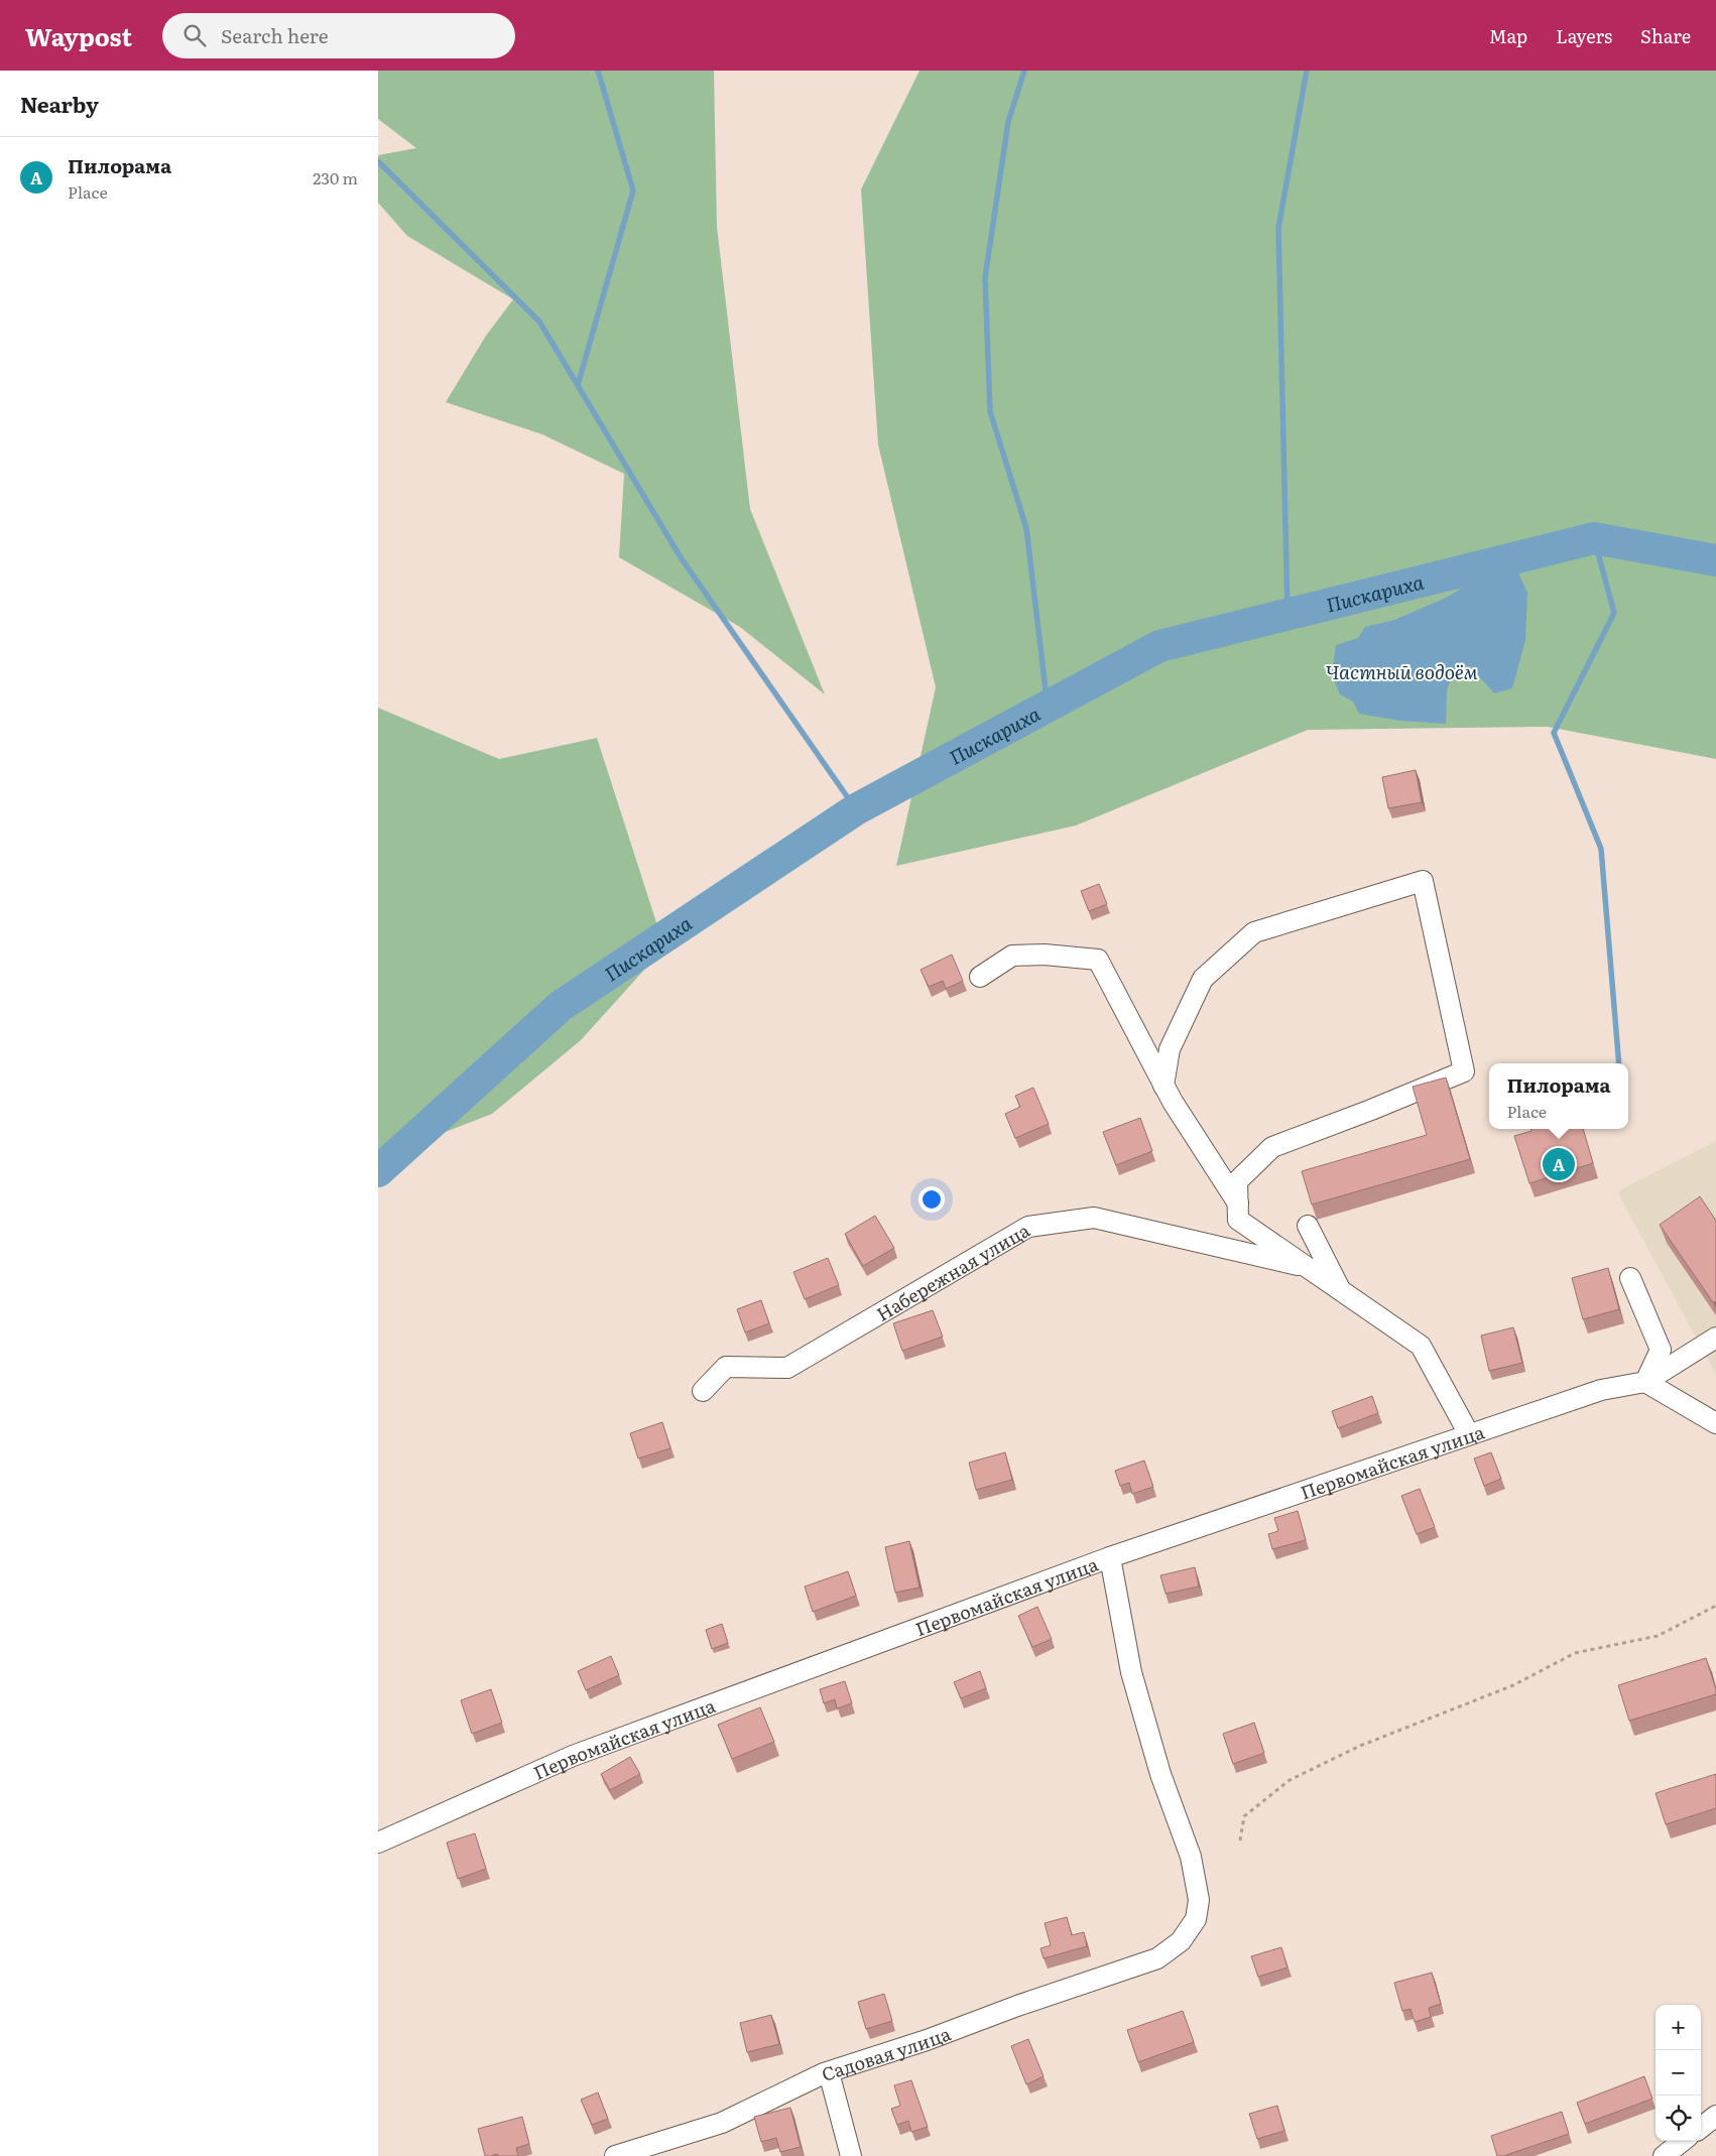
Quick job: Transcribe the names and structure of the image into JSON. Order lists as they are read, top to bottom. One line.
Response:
{"streets":{"street":["Набережная улица","Первомайская улица","Садовая улица"]},"crossings":[["Первомайская улица","Садовая улица"]],"water":["Пискариха","Частный водоём"],"page":{"header":"Waypost","search":"Search here","nav":["Map","Layers","Share"],"heading":"Nearby","list":[{"mark":"A","name":"Пилорама","note":"Place","value":"230 m"}],"popup":["Пилорама","Place"],"pins":"A","map_buttons":["+","−"]}}
